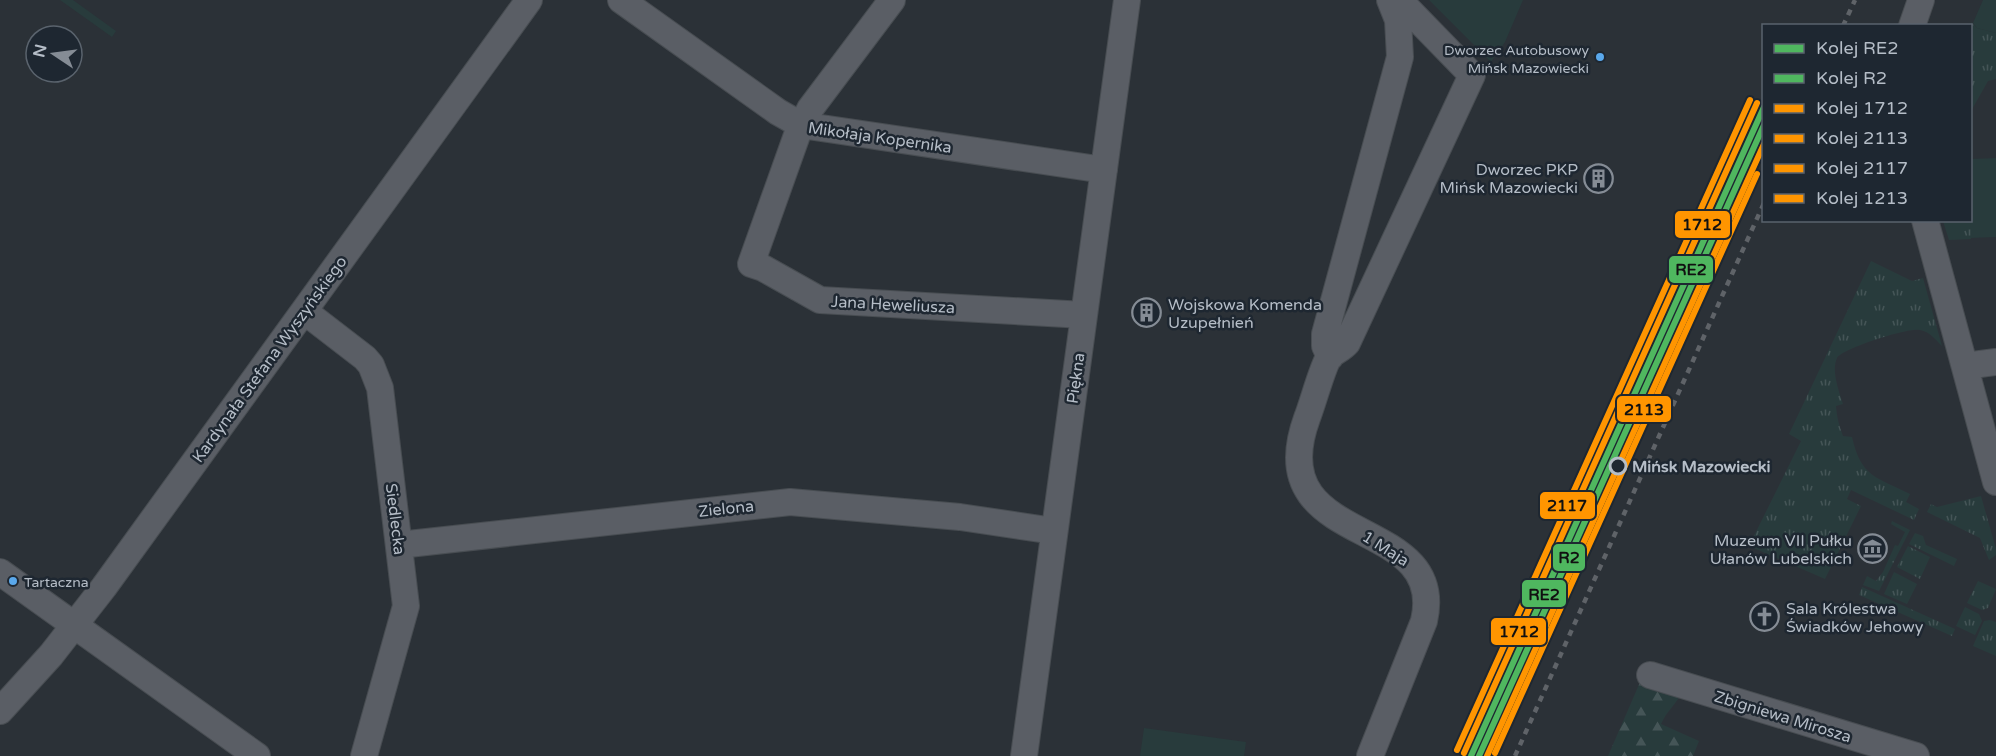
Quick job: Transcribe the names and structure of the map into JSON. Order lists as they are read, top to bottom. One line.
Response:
{"streets":{"street":["Mikołaja Kopernika","Jana Heweliusza","Kardynała Stefana Wyszyńskiego","Piękna","Zielona","Siedlecka","1 Maja","Zbigniewa Mirosza"]},"crossings":[["Mikołaja Kopernika","Jana Heweliusza"],["Mikołaja Kopernika","Piękna"],["Jana Heweliusza","Piękna"],["Kardynała Stefana Wyszyńskiego","Siedlecka"],["Piękna","Zielona"],["Zielona","Siedlecka"]],"places":{"other":["Dworzec Autobusowy Mińsk Mazowiecki","Mińsk Mazowiecki","Tartaczna"],"building":["Dworzec PKP Mińsk Mazowiecki","Wojskowa Komenda Uzupełnień"],"museum":["Muzeum VII Pułku Ułanów Lubelskich"],"church":["Sala Królestwa Świadków Jehowy"]},"lines":["rail line 2117","rail line 1712","rail line RE2","rail line R2","rail line 2113","rail line 1213"],"legend":["Kolej RE2","Kolej R2","Kolej 1712","Kolej 2113","Kolej 2117","Kolej 1213"],"north":"left"}
